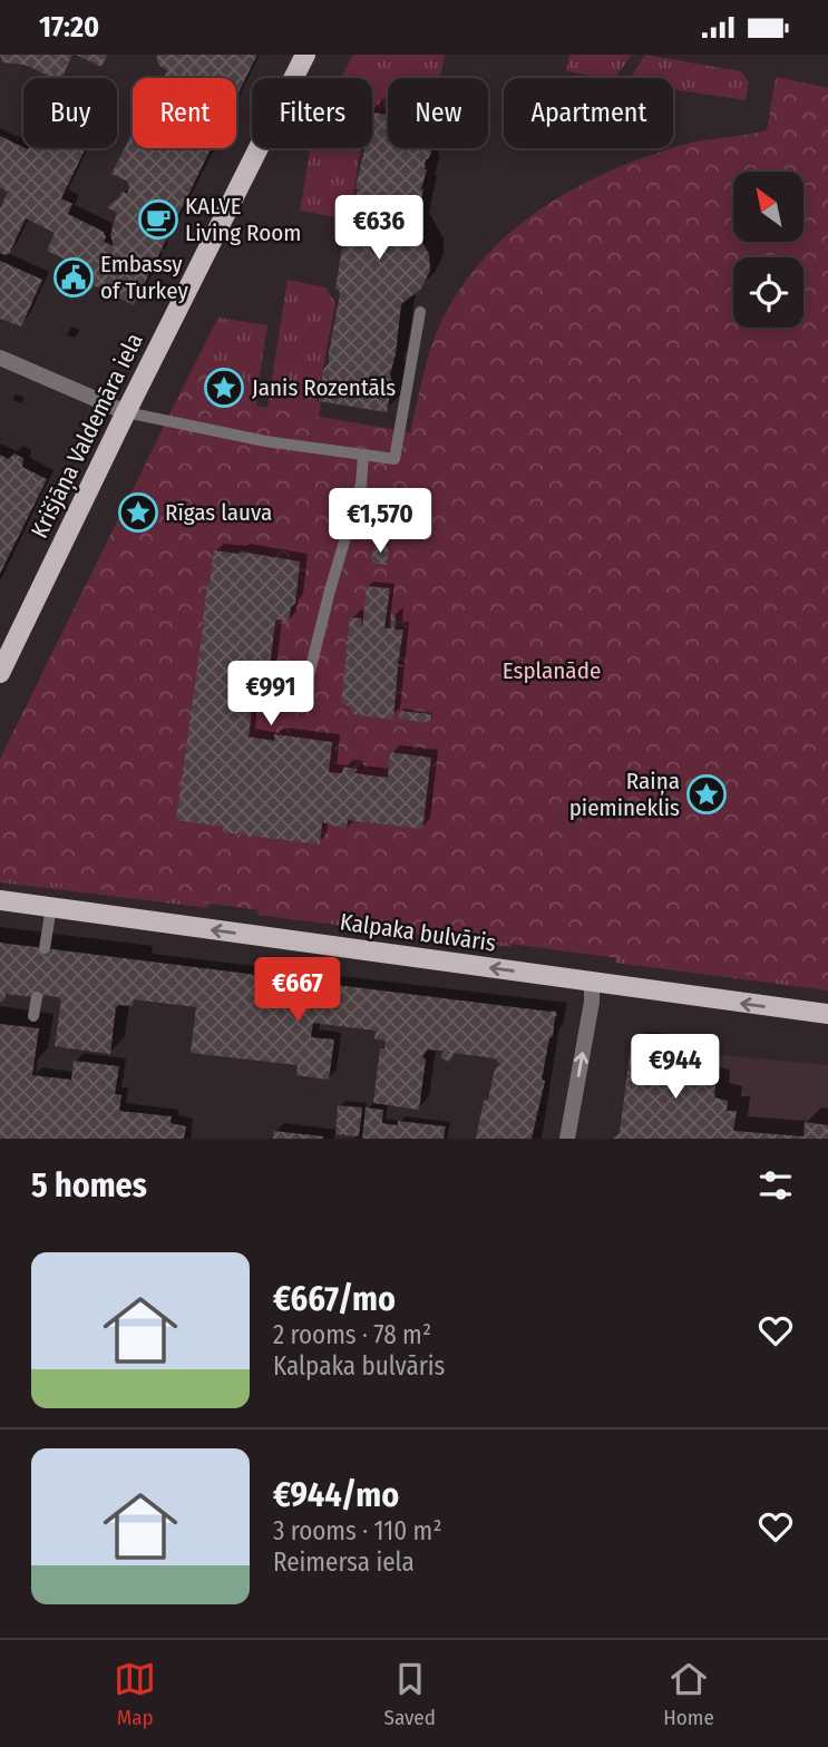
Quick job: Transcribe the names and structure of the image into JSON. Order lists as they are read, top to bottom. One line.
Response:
{"streets":{"main road":["Krišjāņa Valdemāra iela","Kalpaka bulvāris"]},"one_way":["Kalpaka bulvāris"],"parks":["Esplanāde"],"places":{"cafe":["KALVE Living Room"],"public building":["Embassy of Turkey"],"place":["Janis Rozentāls","Rīgas lauva","Raiņa piemineklis"]},"north":"top left","page":{"status":"17:20","chip":["Buy","Rent","Filters","New","Apartment"],"price":["€636","€1,570","€991","€667","€944"],"heading":"5 homes","list":[{"name":"€667/mo","note":"2 rooms · 78 m² · Kalpaka bulvāris"},{"name":"€944/mo","note":"3 rooms · 110 m² · Reimersa iela"}],"tabs":["Map","Saved","Home"]}}
